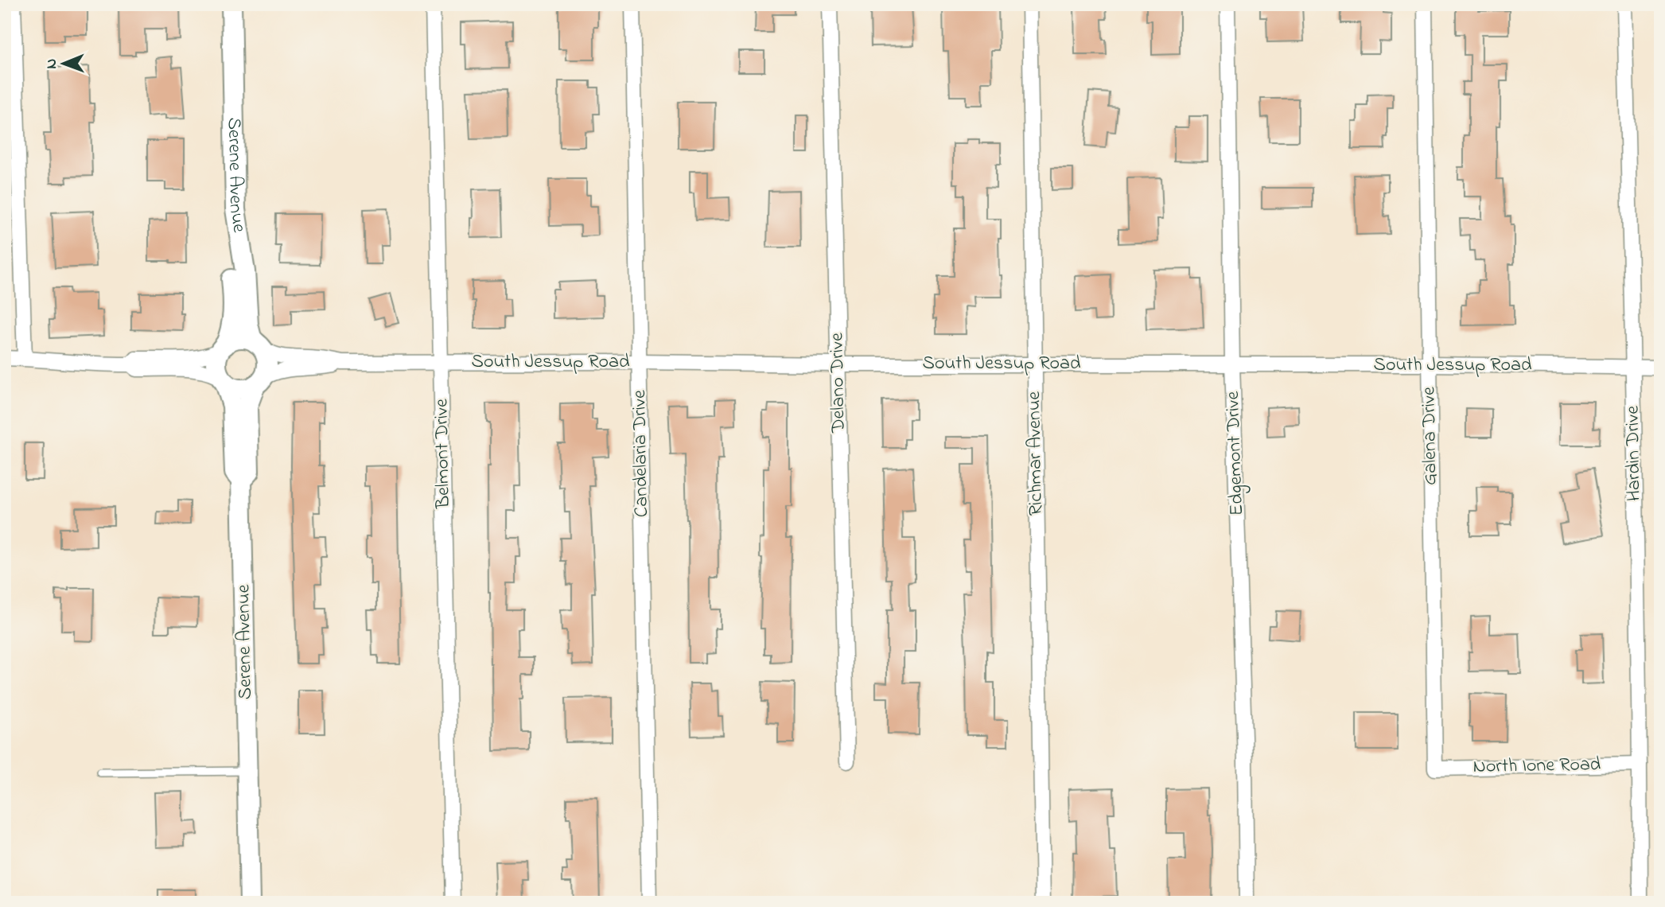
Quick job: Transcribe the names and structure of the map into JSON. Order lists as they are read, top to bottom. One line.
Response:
{"streets":{"street":["Serene Avenue","South Jessup Road","Delano Drive","Galena Drive","Belmont Drive","Candelaria Drive","Richmar Avenue","Edgemont Drive","Hardin Drive","North Ione Road"]},"crossings":[["Serene Avenue","South Jessup Road"],["South Jessup Road","Delano Drive"],["South Jessup Road","Galena Drive"],["South Jessup Road","Belmont Drive"],["South Jessup Road","Candelaria Drive"],["South Jessup Road","Richmar Avenue"],["South Jessup Road","Edgemont Drive"],["South Jessup Road","Hardin Drive"],["Galena Drive","North Ione Road"],["Hardin Drive","North Ione Road"]],"north":"left"}
